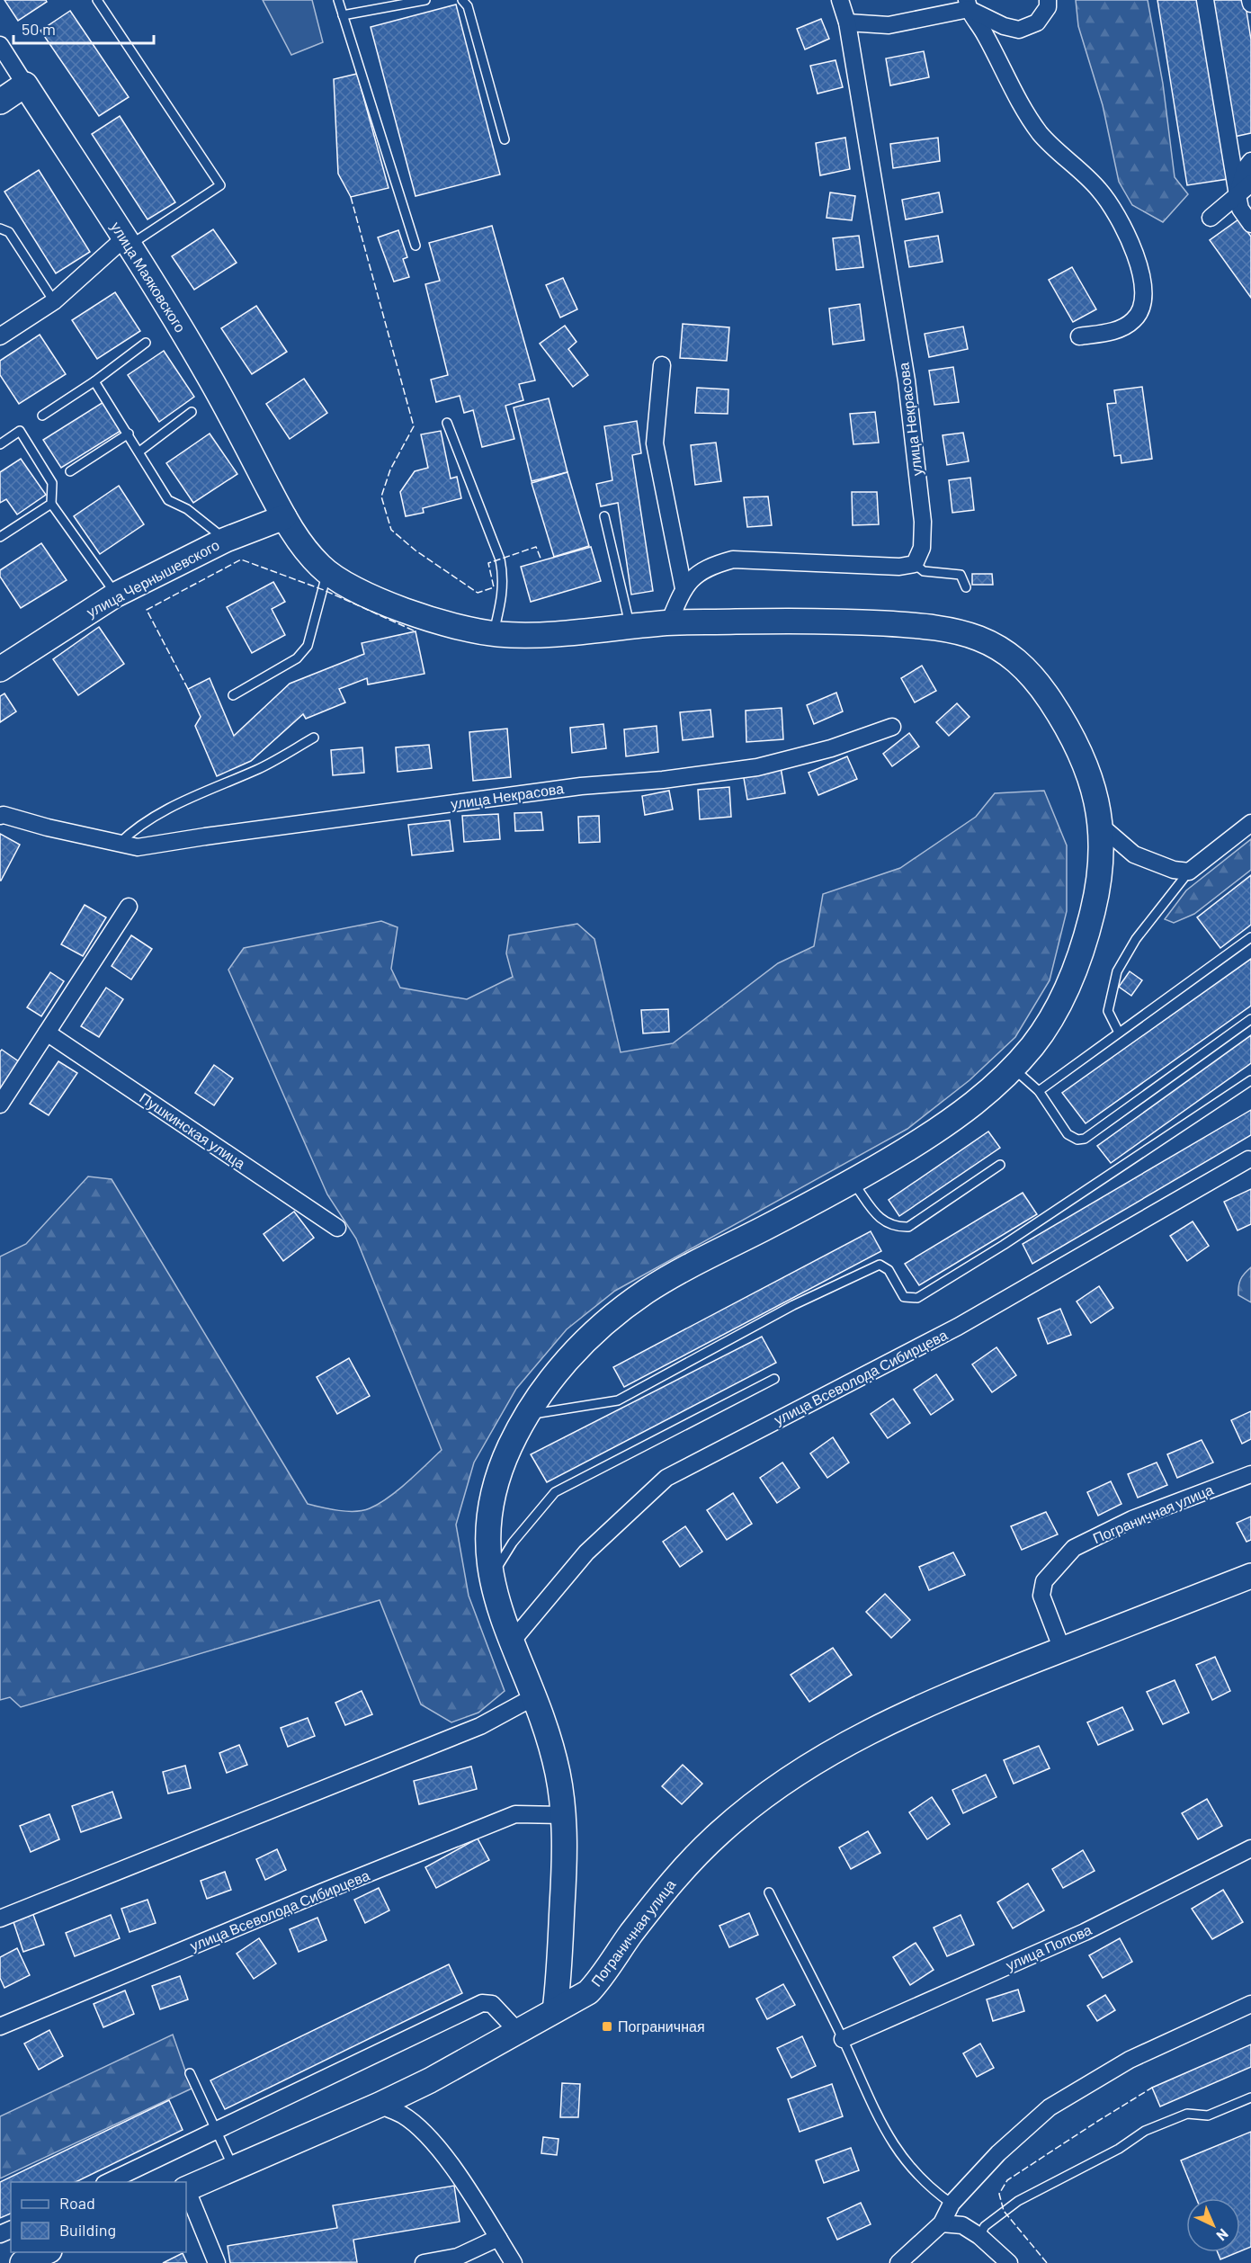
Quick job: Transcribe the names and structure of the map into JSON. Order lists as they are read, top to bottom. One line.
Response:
{"streets":{"main road":["улица Маяковского","улица Чернышевского","Пограничная улица"],"street":["улица Некрасова","Пушкинская улица","улица Всеволода Сибирцева","улица Попова"]},"crossings":[["улица Маяковского","улица Чернышевского"],["улица Маяковского","улица Всеволода Сибирцева"],["улица Маяковского","Пограничная улица"]],"places":{"transit":["Пограничная"]},"legend":["Road","Building"],"scale_bar":"50 m","north":"bottom right"}
